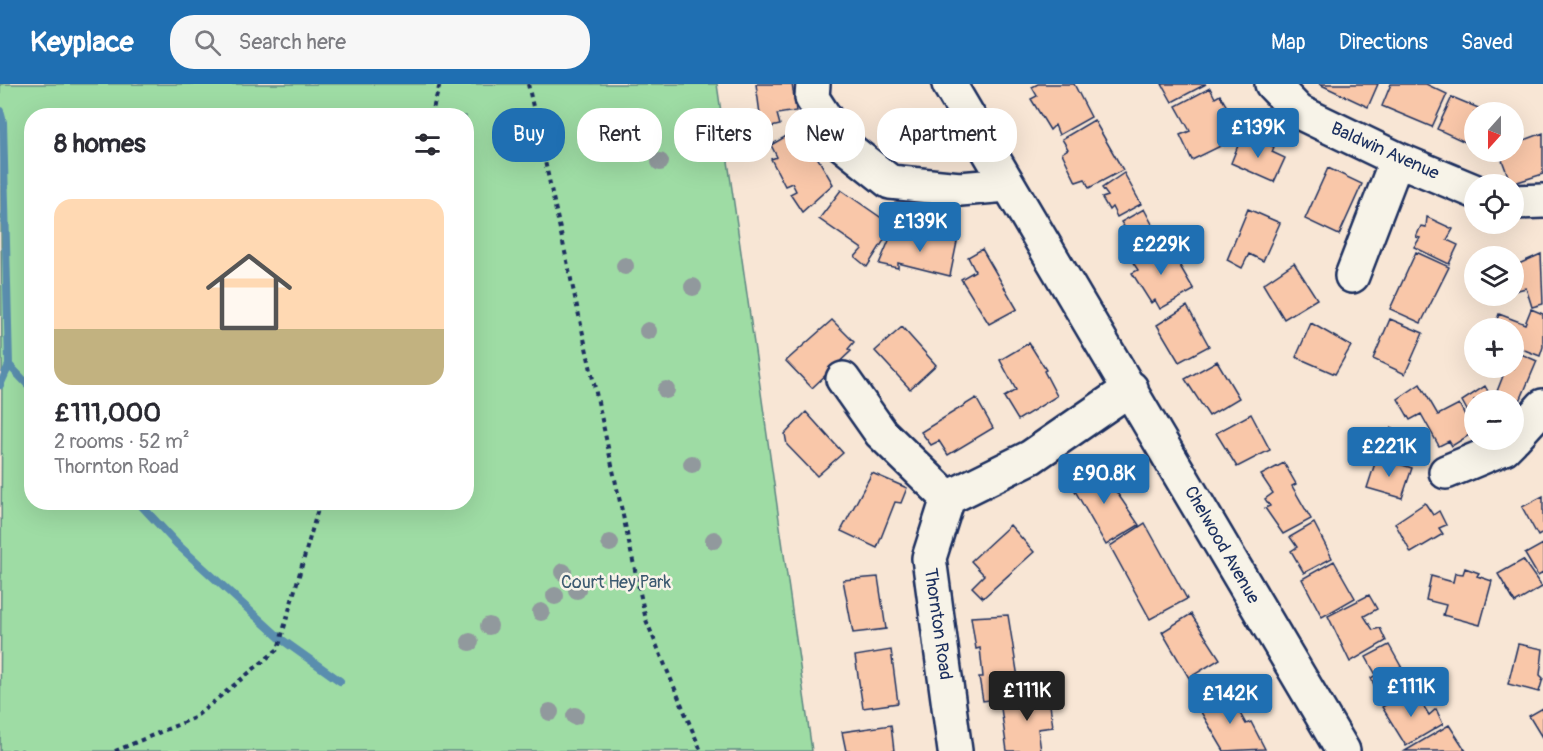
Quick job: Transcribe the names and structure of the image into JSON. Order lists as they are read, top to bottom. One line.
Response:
{"streets":{"street":["Baldwin Avenue","Chelwood Avenue","Thornton Road"]},"parks":["Court Hey Park"],"north":"bottom","page":{"header":"Keyplace","search":"Search here","nav":["Map","Directions","Saved"],"map_buttons":["+","−"],"price":["£139K","£139K","£229K","£221K","£90.8K","£111K","£111K","£142K"],"chip":["Buy","Rent","Filters","New","Apartment"],"heading":"8 homes","list":[{"name":"£111,000","note":"2 rooms · 52 m² · Thornton Road"}]}}
